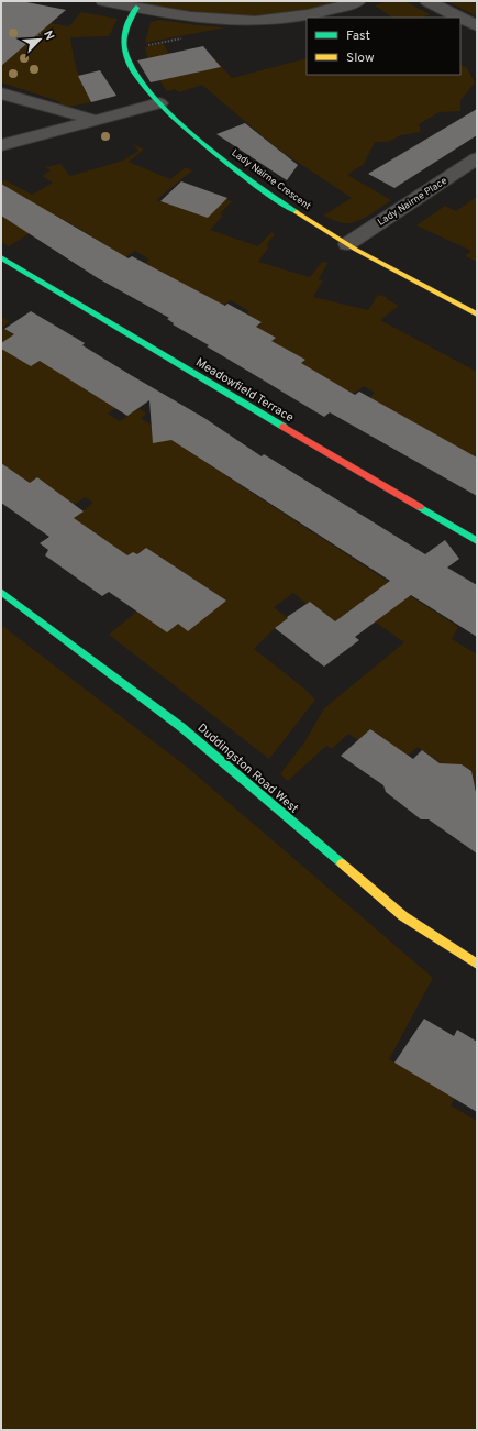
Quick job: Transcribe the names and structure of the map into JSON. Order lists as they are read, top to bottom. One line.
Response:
{"streets":{"street":["Lady Nairne Crescent","Lady Nairne Place","Meadowfield Terrace","Duddingston Road West"]},"crossings":[["Lady Nairne Crescent","Lady Nairne Place"]],"legend":["Fast","Slow"],"north":"top right"}
